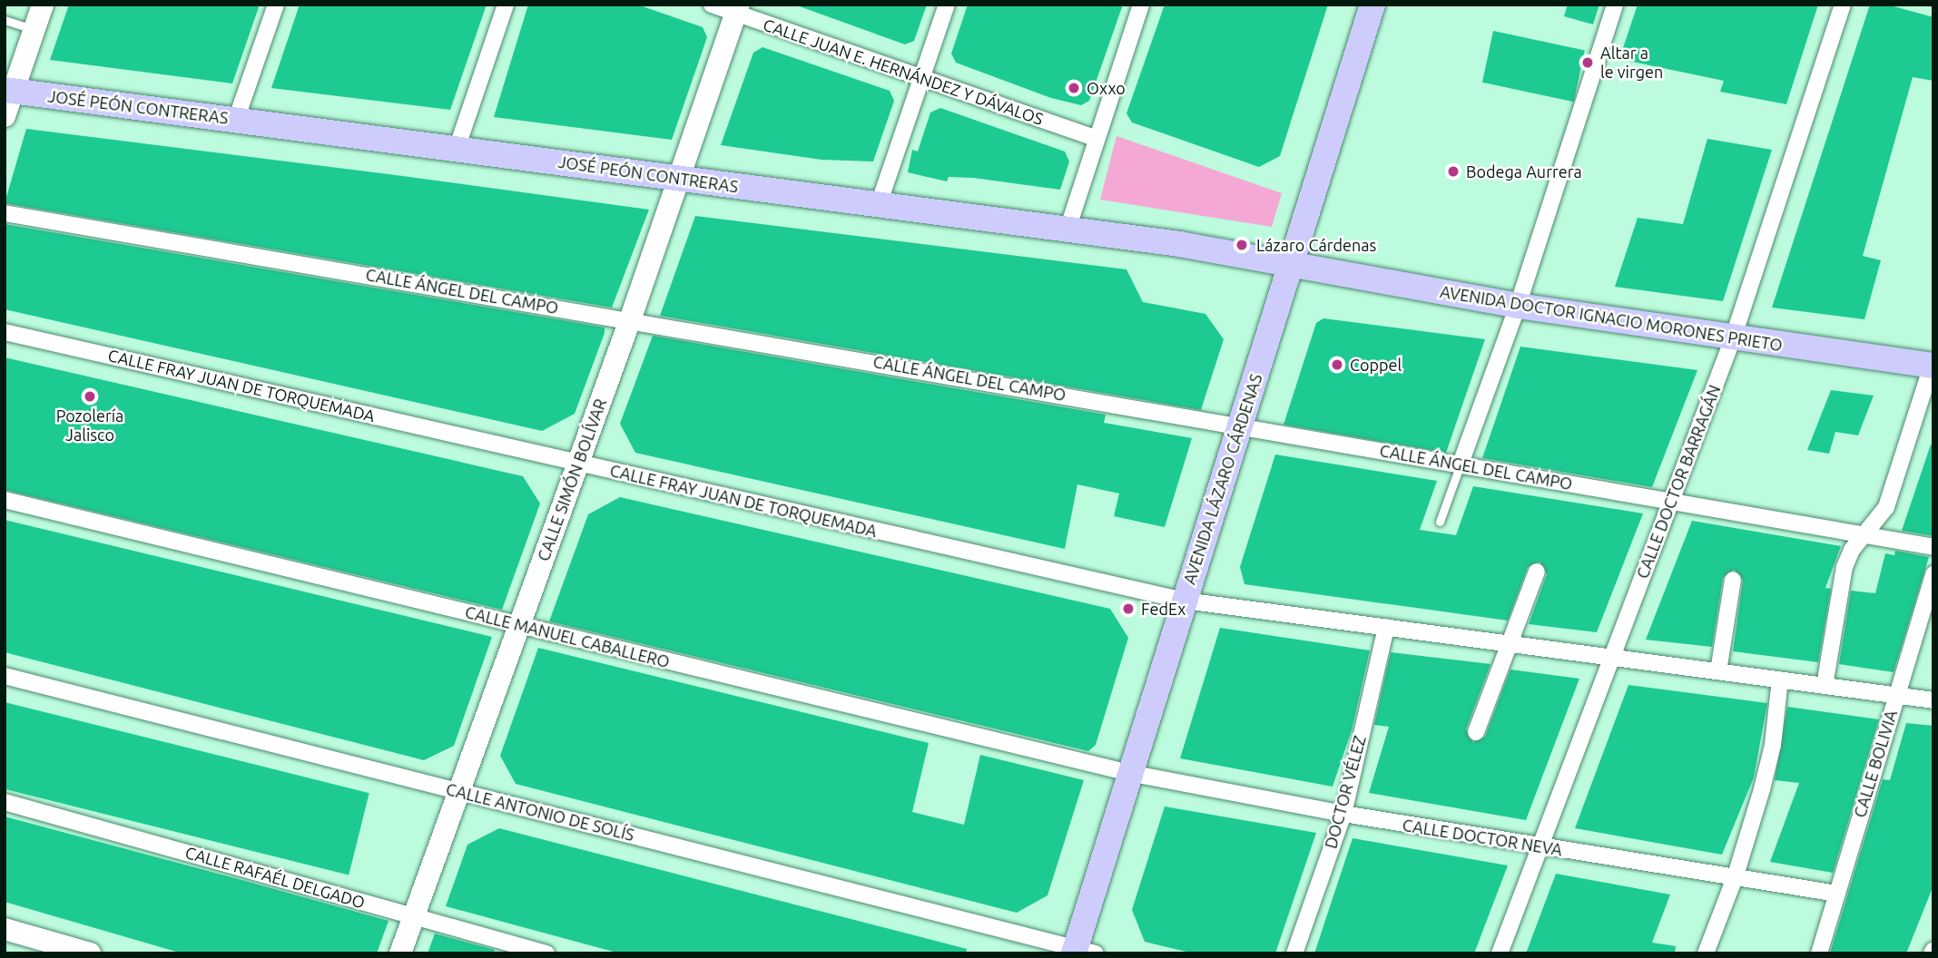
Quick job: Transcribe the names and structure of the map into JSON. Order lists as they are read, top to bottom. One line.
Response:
{"streets":{"main road":["JOSÉ PEÓN CONTRERAS","AVENIDA DOCTOR IGNACIO MORONES PRIETO","AVENIDA LÁZARO CÁRDENAS"],"street":["CALLE JUAN E. HERNÁNDEZ Y DÁVALOS","CALLE ÁNGEL DEL CAMPO","CALLE FRAY JUAN DE TORQUEMADA","CALLE SIMÓN BOLÍVAR","CALLE DOCTOR BARRAGÁN","CALLE MANUEL CABALLERO","CALLE BOLIVIA","DOCTOR VÉLEZ","CALLE ANTONIO DE SOLÍS","CALLE DOCTOR NEVA","CALLE RAFAÉL DELGADO"]},"crossings":[["CALLE JUAN E. HERNÁNDEZ Y DÁVALOS","CALLE SIMÓN BOLÍVAR"],["JOSÉ PEÓN CONTRERAS","AVENIDA DOCTOR IGNACIO MORONES PRIETO"],["JOSÉ PEÓN CONTRERAS","AVENIDA LÁZARO CÁRDENAS"],["JOSÉ PEÓN CONTRERAS","CALLE SIMÓN BOLÍVAR"],["CALLE ÁNGEL DEL CAMPO","AVENIDA LÁZARO CÁRDENAS"],["CALLE ÁNGEL DEL CAMPO","CALLE SIMÓN BOLÍVAR"],["CALLE ÁNGEL DEL CAMPO","CALLE DOCTOR BARRAGÁN"],["AVENIDA DOCTOR IGNACIO MORONES PRIETO","AVENIDA LÁZARO CÁRDENAS"],["AVENIDA DOCTOR IGNACIO MORONES PRIETO","CALLE DOCTOR BARRAGÁN"],["CALLE FRAY JUAN DE TORQUEMADA","AVENIDA LÁZARO CÁRDENAS"],["CALLE FRAY JUAN DE TORQUEMADA","CALLE SIMÓN BOLÍVAR"],["CALLE FRAY JUAN DE TORQUEMADA","CALLE DOCTOR BARRAGÁN"],["CALLE FRAY JUAN DE TORQUEMADA","CALLE BOLIVIA"],["CALLE FRAY JUAN DE TORQUEMADA","DOCTOR VÉLEZ"],["AVENIDA LÁZARO CÁRDENAS","CALLE MANUEL CABALLERO"],["AVENIDA LÁZARO CÁRDENAS","CALLE ANTONIO DE SOLÍS"],["AVENIDA LÁZARO CÁRDENAS","CALLE DOCTOR NEVA"],["CALLE SIMÓN BOLÍVAR","CALLE MANUEL CABALLERO"],["CALLE SIMÓN BOLÍVAR","CALLE ANTONIO DE SOLÍS"],["CALLE SIMÓN BOLÍVAR","CALLE RAFAÉL DELGADO"],["CALLE DOCTOR BARRAGÁN","CALLE DOCTOR NEVA"],["CALLE MANUEL CABALLERO","CALLE DOCTOR NEVA"],["CALLE BOLIVIA","CALLE DOCTOR NEVA"],["DOCTOR VÉLEZ","CALLE DOCTOR NEVA"]],"places":["Altar a le virgen","Oxxo","Bodega Aurrera","Lázaro Cárdenas","Coppel","Pozolería Jalisco","FedEx"]}
